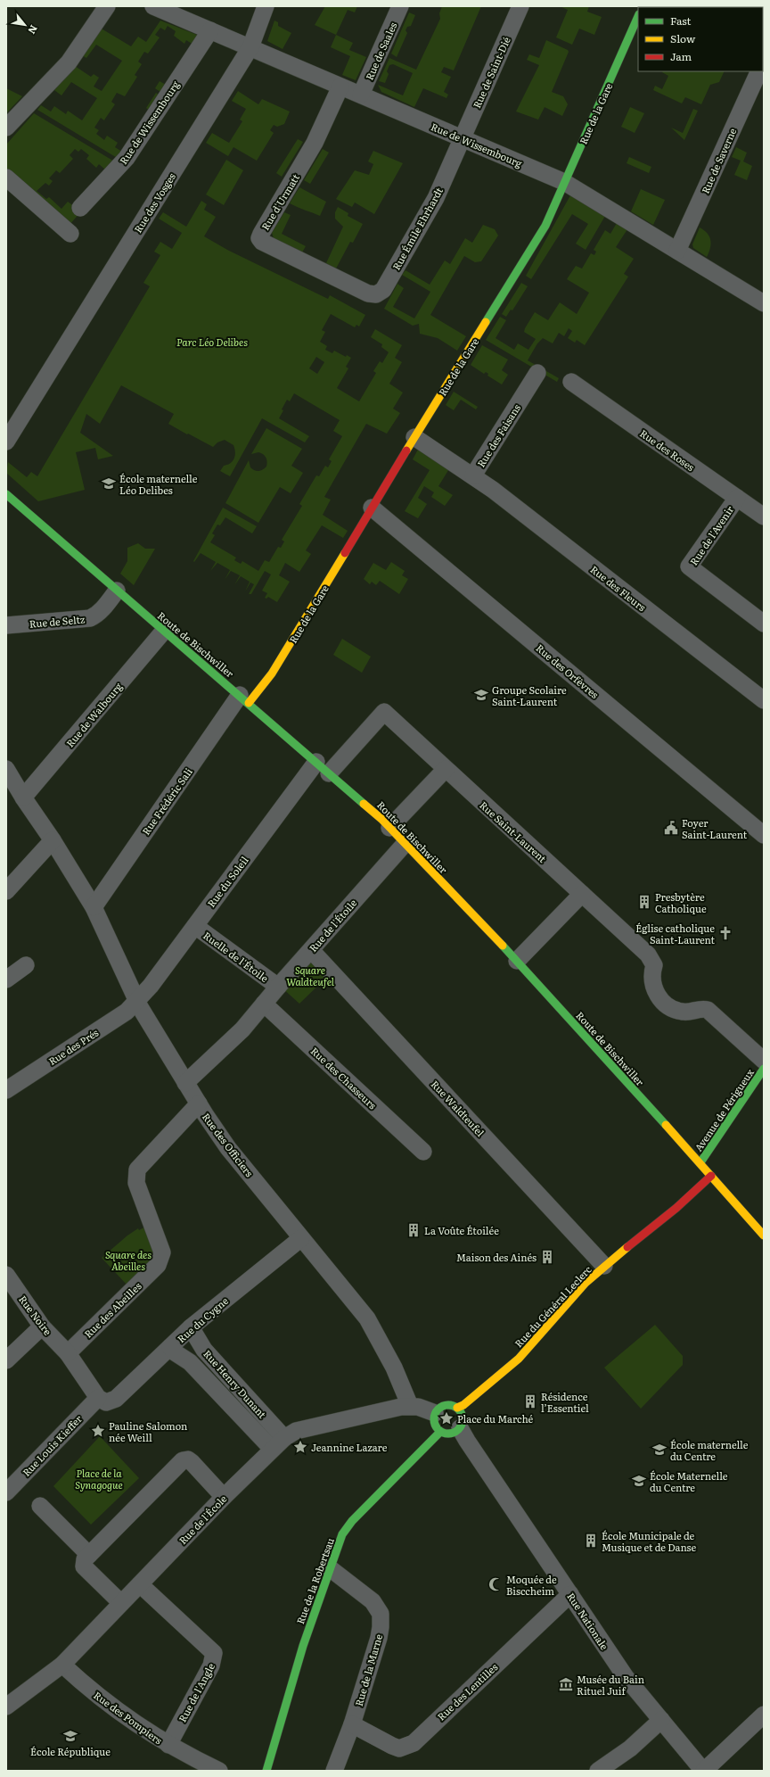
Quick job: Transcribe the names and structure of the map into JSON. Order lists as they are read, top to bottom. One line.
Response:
{"streets":{"street":["Rue de Saales","Rue de Saint-Dié","Rue de la Gare","Rue de Wissembourg","Rue de Saverne","Rue d'Urmatt","Rue des Vosges","Rue Émile Ehrhardt","Rue des Faisans","Rue des Roses","Rue de l'Avenir","Rue des Fleurs","Rue de Seltz","Route de Bischwiller","Rue des Orfèvres","Rue de Walbourg","Rue Frédéric Sali","Rue Saint-Laurent","Rue du Soleil","Rue de l'Étoile","Ruelle de l'Étoile","Rue des Prés","Rue des Chasseurs","Rue Waldteufel","Avenue de Périgueux","Rue des Officiers","Rue du Général Leclerc","Rue des Abeilles","Rue Noire","Rue du Cygne","Rue Henry Dunant","Rue Louis Kieffer","Rue de l'École","Rue de la Robertsau","Rue Nationale","Rue de la Marne","Rue des Lentilles","Rue de l'Angle","Rue des Pompiers"]},"crossings":[["Rue de Saales","Rue de Wissembourg"],["Rue de Saint-Dié","Rue de Wissembourg"],["Rue de Saint-Dié","Rue Émile Ehrhardt"],["Rue de la Gare","Rue de Wissembourg"],["Rue de la Gare","Rue des Faisans"],["Rue de la Gare","Route de Bischwiller"],["Rue de la Gare","Rue des Orfèvres"],["Rue de la Gare","Rue Frédéric Sali"],["Rue de Wissembourg","Rue de Saverne"],["Rue de Wissembourg","Rue d'Urmatt"],["Rue de Wissembourg","Rue des Vosges"],["Rue de Wissembourg","Rue Émile Ehrhardt"],["Rue d'Urmatt","Rue Émile Ehrhardt"],["Rue des Faisans","Rue des Fleurs"],["Rue des Roses","Rue de l'Avenir"],["Rue de Seltz","Route de Bischwiller"],["Route de Bischwiller","Rue de Walbourg"],["Route de Bischwiller","Rue Frédéric Sali"],["Route de Bischwiller","Rue Saint-Laurent"],["Route de Bischwiller","Rue du Soleil"],["Route de Bischwiller","Rue de l'Étoile"],["Route de Bischwiller","Avenue de Périgueux"],["Route de Bischwiller","Rue du Général Leclerc"],["Rue de Walbourg","Rue des Officiers"],["Rue Frédéric Sali","Rue des Officiers"],["Rue du Soleil","Ruelle de l'Étoile"],["Rue du Soleil","Rue des Prés"],["Rue du Soleil","Rue des Officiers"],["Rue de l'Étoile","Ruelle de l'Étoile"],["Rue de l'Étoile","Rue des Chasseurs"],["Rue de l'Étoile","Rue Waldteufel"],["Rue de l'Étoile","Rue des Officiers"],["Rue des Prés","Rue des Officiers"],["Rue Waldteufel","Rue du Général Leclerc"],["Rue des Officiers","Rue des Abeilles"],["Rue des Officiers","Rue du Cygne"],["Rue des Officiers","Rue de l'École"],["Rue du Général Leclerc","Rue de l'École"],["Rue du Général Leclerc","Rue de la Robertsau"],["Rue du Général Leclerc","Rue Nationale"],["Rue des Abeilles","Rue Noire"],["Rue du Cygne","Rue Henry Dunant"],["Rue du Cygne","Rue Louis Kieffer"],["Rue Henry Dunant","Rue de l'École"],["Rue de l'École","Rue de la Robertsau"],["Rue de l'École","Rue Nationale"],["Rue de l'École","Rue de l'Angle"],["Rue de l'École","Rue des Pompiers"],["Rue de la Robertsau","Rue Nationale"],["Rue de la Robertsau","Rue de la Marne"],["Rue Nationale","Rue des Lentilles"],["Rue de la Marne","Rue des Lentilles"],["Rue de l'Angle","Rue des Pompiers"]],"parks":["Parc Léo Delibes","Square Waldteufel","Square des Abeilles","Place de la Synagogue"],"places":{"school or university":["École maternelle Léo Delibes","Groupe Scolaire Saint-Laurent","École maternelle du Centre","École Maternelle du Centre","École République"],"public building":["Foyer Saint-Laurent"],"building":["Presbytère Catholique","La Voûte Étoilée","Maison des Ainés","Résidence l’Essentiel","École Municipale de Musique et de Danse"],"church":["Église catholique Saint-Laurent"],"place":["Place du Marché","Pauline Salomon née Weill","Jeannine Lazare"],"mosque":["Moquée de Bisccheim"],"museum":["Musée du Bain Rituel Juif"]},"legend":["Fast","Slow","Jam"],"north":"bottom right"}
